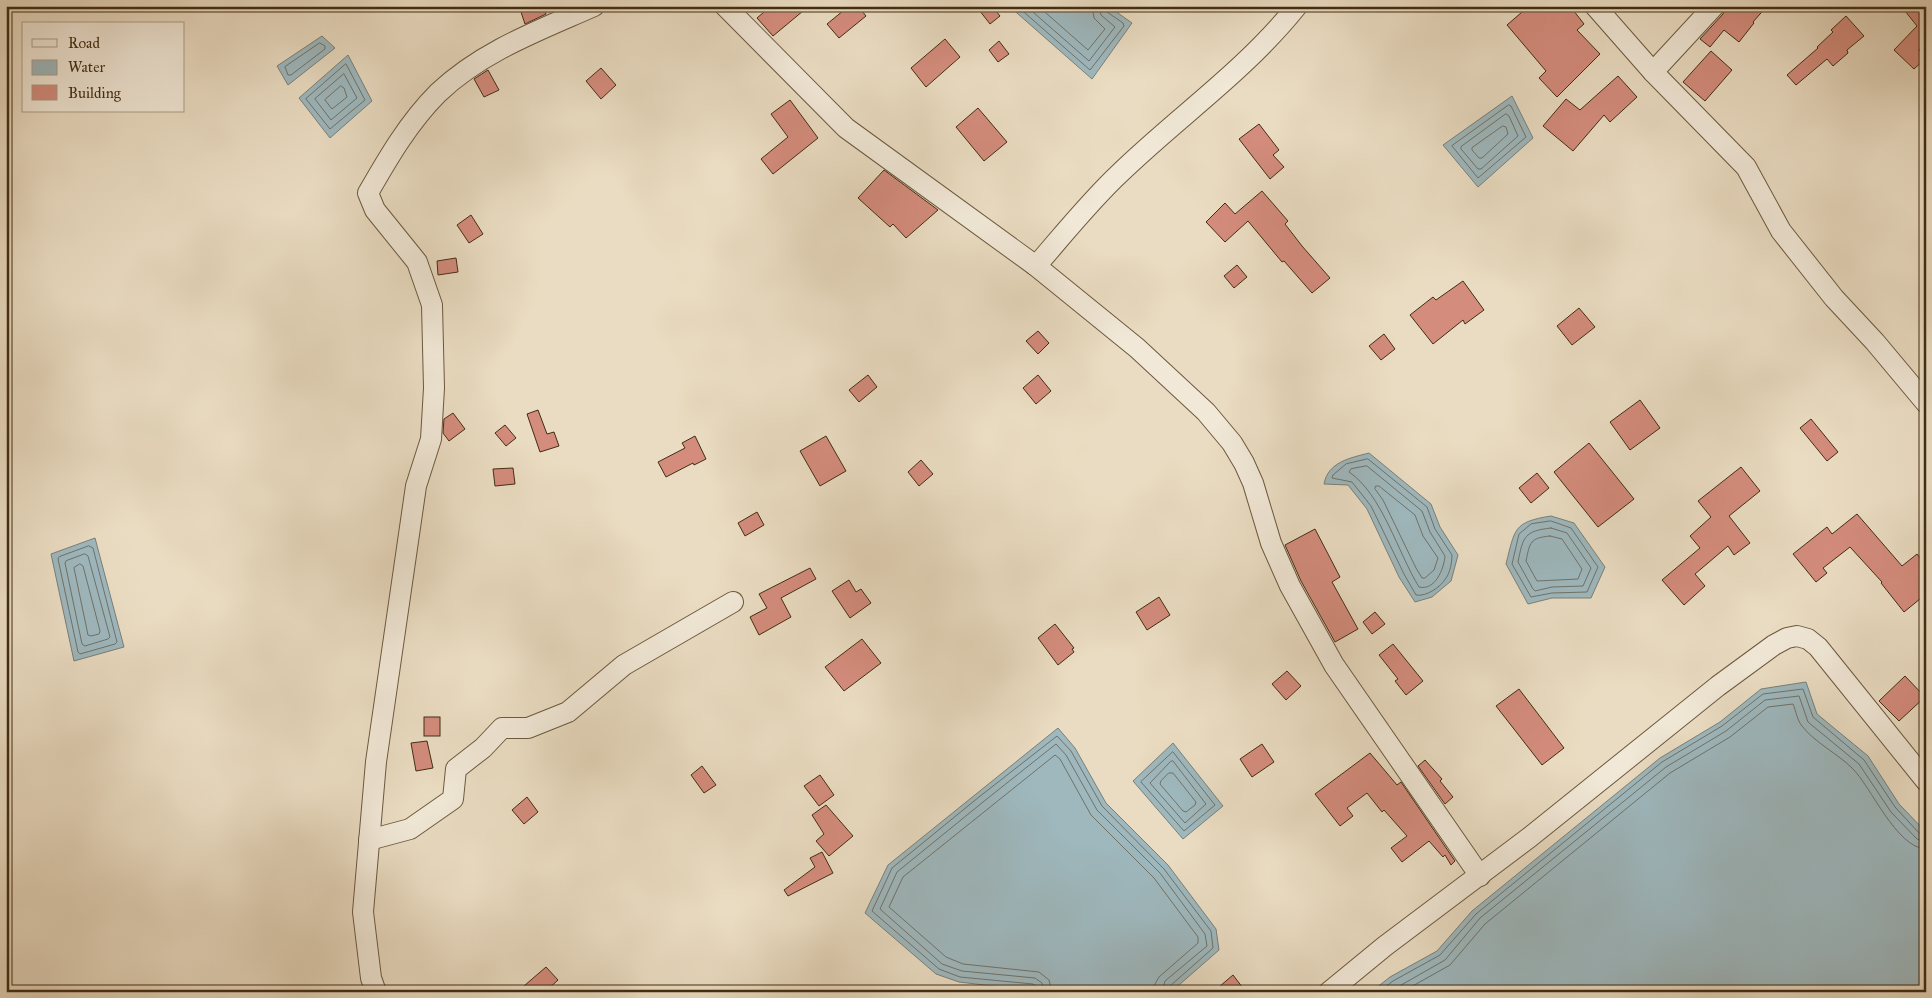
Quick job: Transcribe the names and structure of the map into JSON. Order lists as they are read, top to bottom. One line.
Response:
{"legend":["Road","Water","Building"]}
